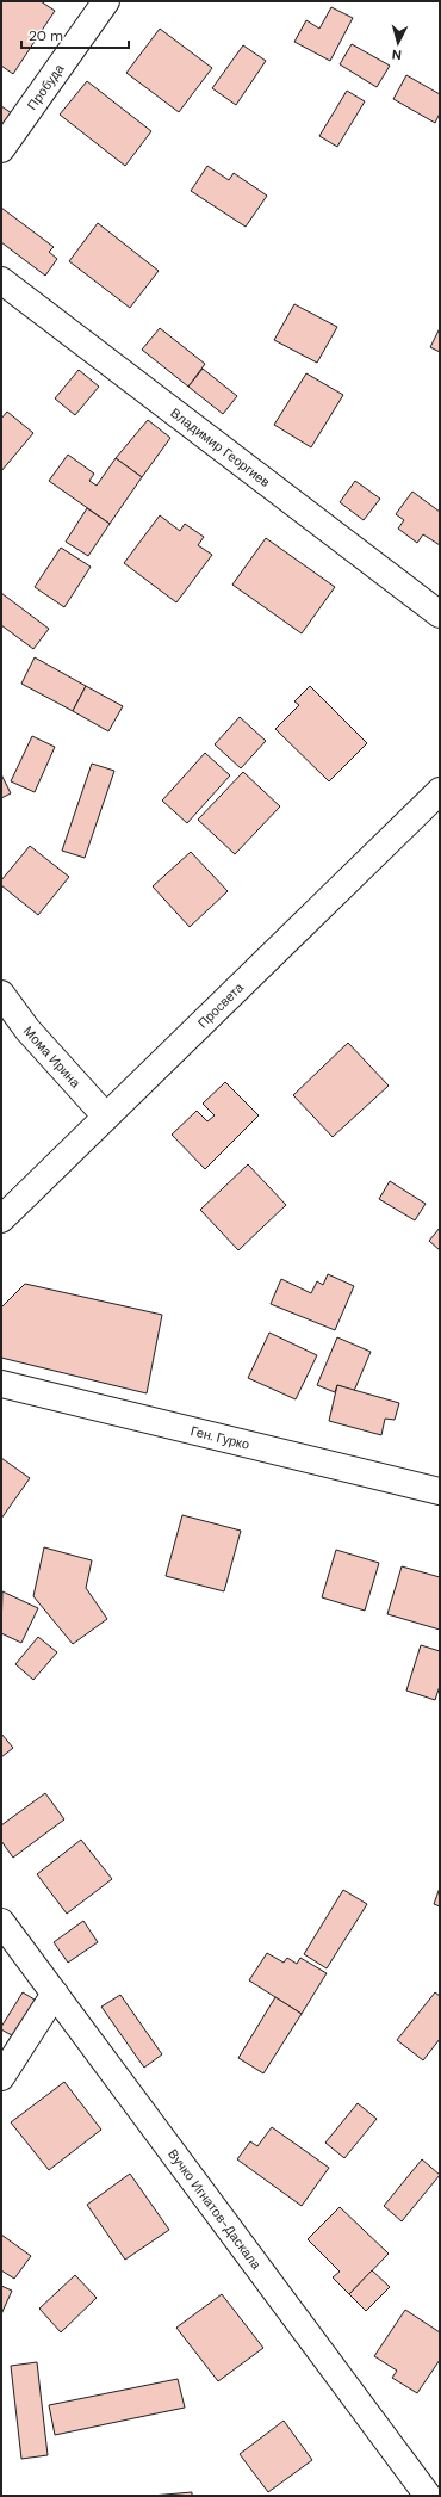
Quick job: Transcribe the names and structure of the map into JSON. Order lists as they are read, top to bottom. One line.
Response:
{"streets":{"street":["Пробуда","Владимир Георгиев","Просвета","Мома Ирина","Ген. Гурко","Вучко Игнатов-Даскала"]},"crossings":[["Просвета","Мома Ирина"]],"scale_bar":"20 m","north":"bottom"}
